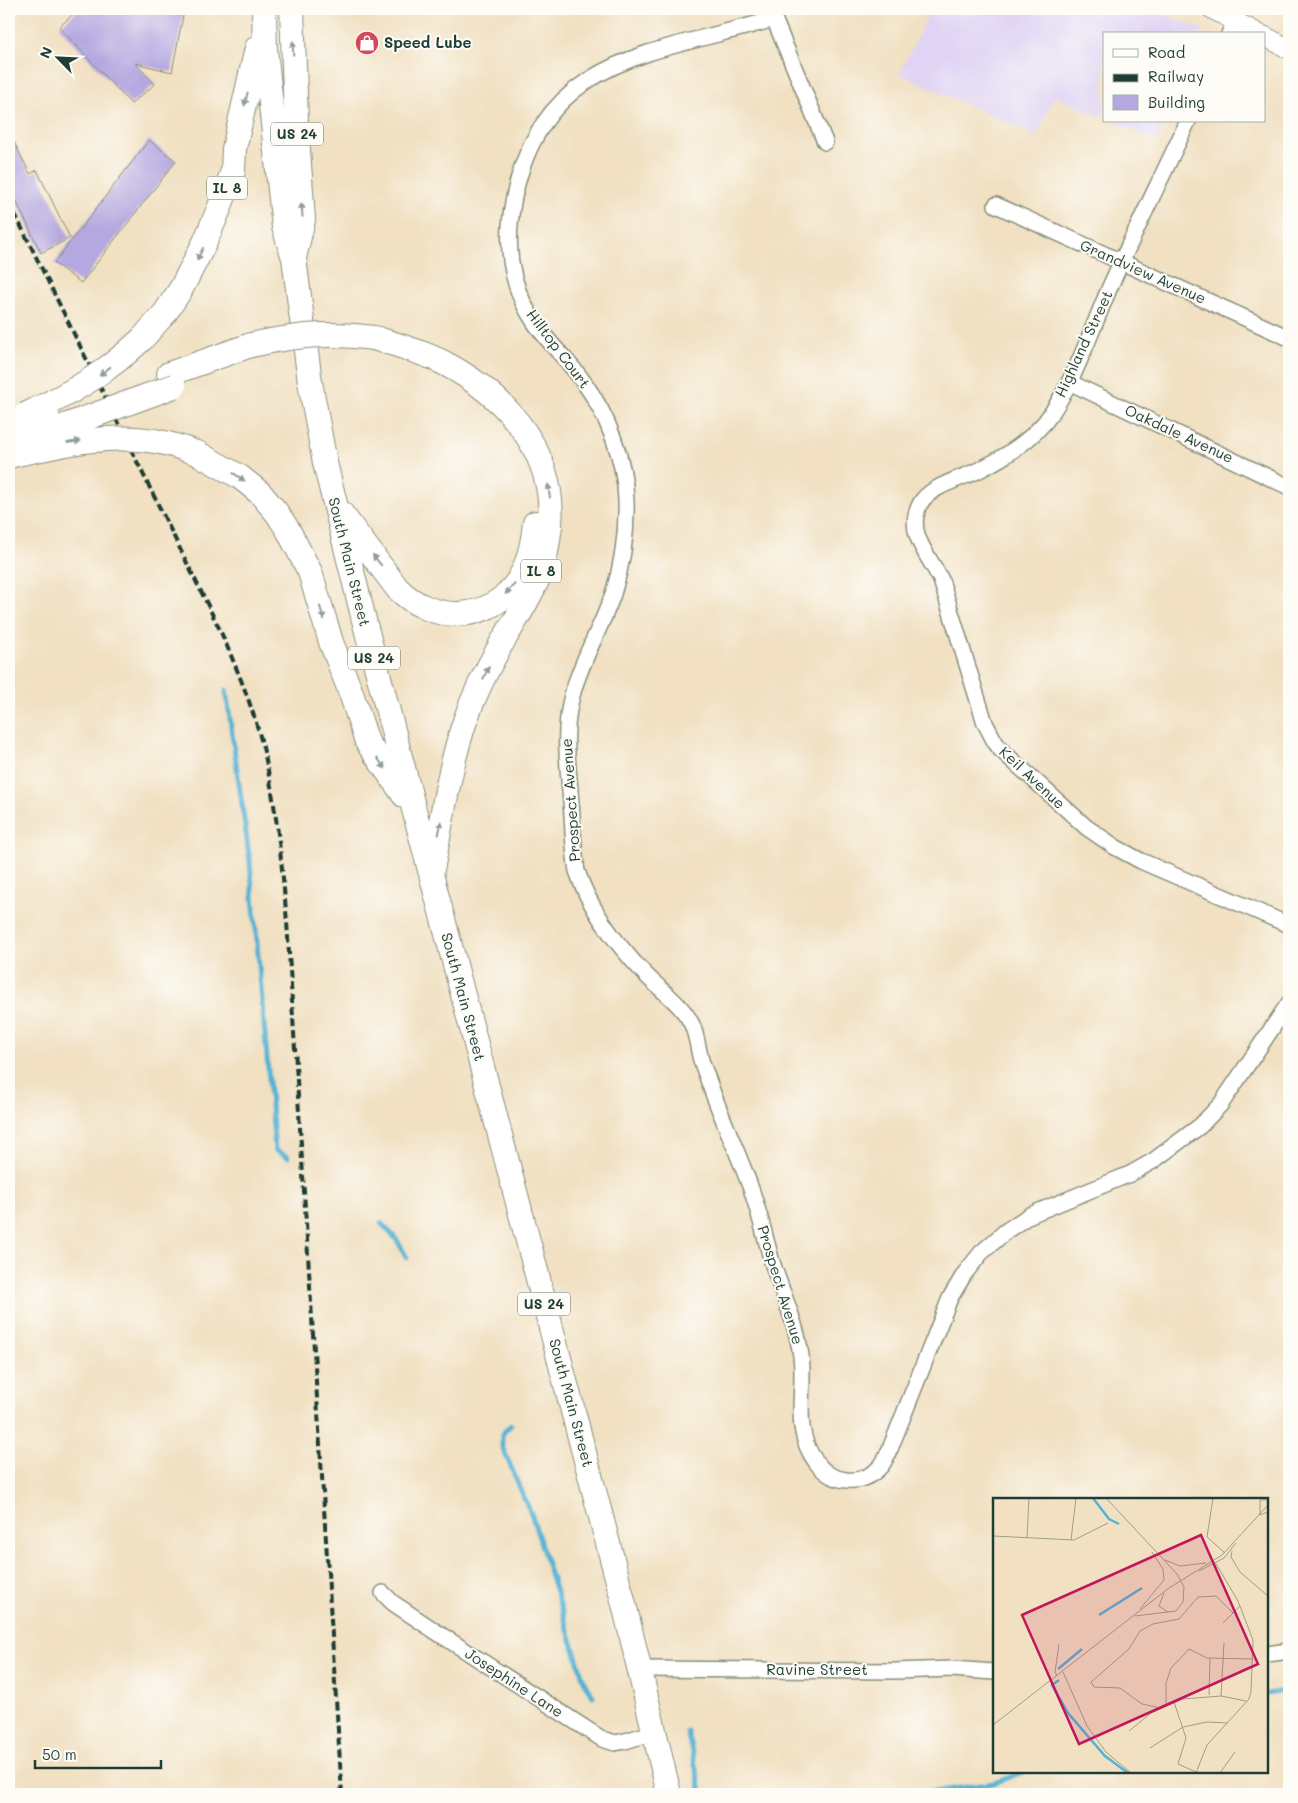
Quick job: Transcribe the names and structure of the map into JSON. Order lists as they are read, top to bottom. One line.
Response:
{"streets":{"main road":["US 24","IL 8","South Main Street"],"street":["Grandview Avenue","Highland Street","Hilltop Court","Oakdale Avenue","Keil Avenue","Prospect Avenue","Ravine Street","Josephine Lane"]},"crossings":[["US 24","South Main Street"],["US 24","Josephine Lane"],["IL 8","South Main Street"],["Grandview Avenue","Highland Street"],["Highland Street","Oakdale Avenue"],["Highland Street","Keil Avenue"],["Hilltop Court","Prospect Avenue"],["South Main Street","Ravine Street"],["South Main Street","Josephine Lane"]],"places":{"shop":["Speed Lube"]},"legend":["Road","Railway","Building"],"scale_bar":"50 m","north":"top left"}
